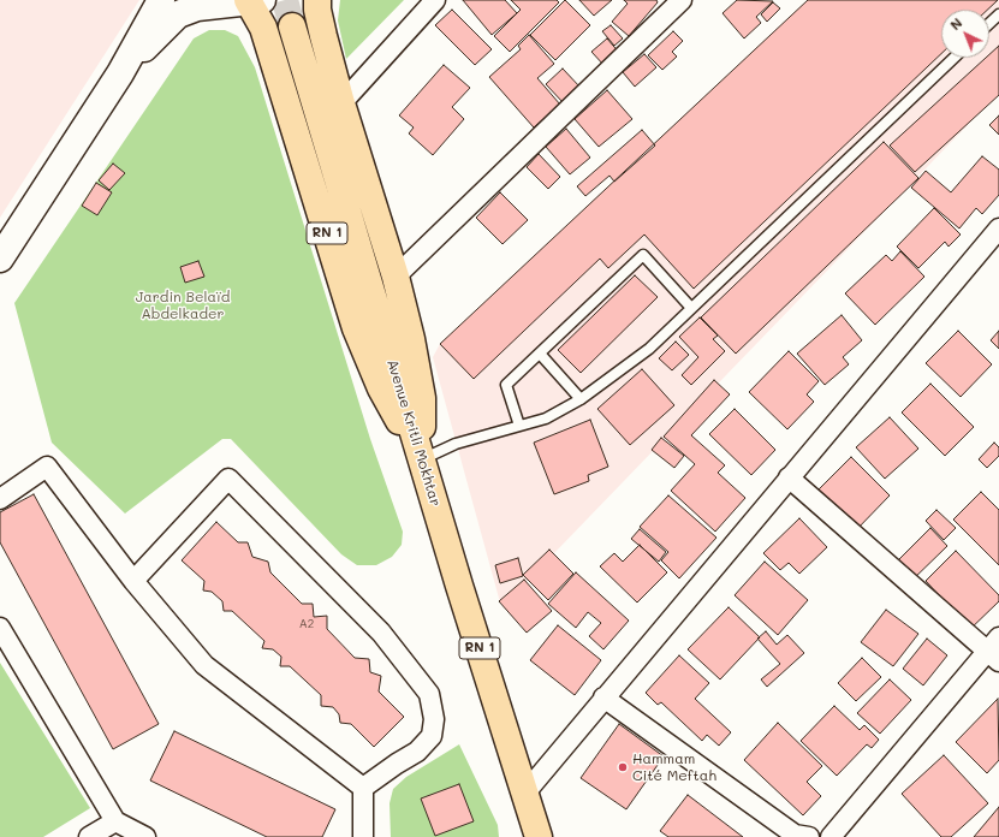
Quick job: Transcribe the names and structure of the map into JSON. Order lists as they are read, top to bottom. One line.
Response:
{"streets":{"main road":["RN 1","Avenue Kritli Mokhtar"]},"crossings":[["RN 1","Avenue Kritli Mokhtar"]],"parks":["Jardin Belaïd Abdelkader"],"places":["Hammam Cité Meftah"],"house_numbers":["A2"],"north":"top left"}
